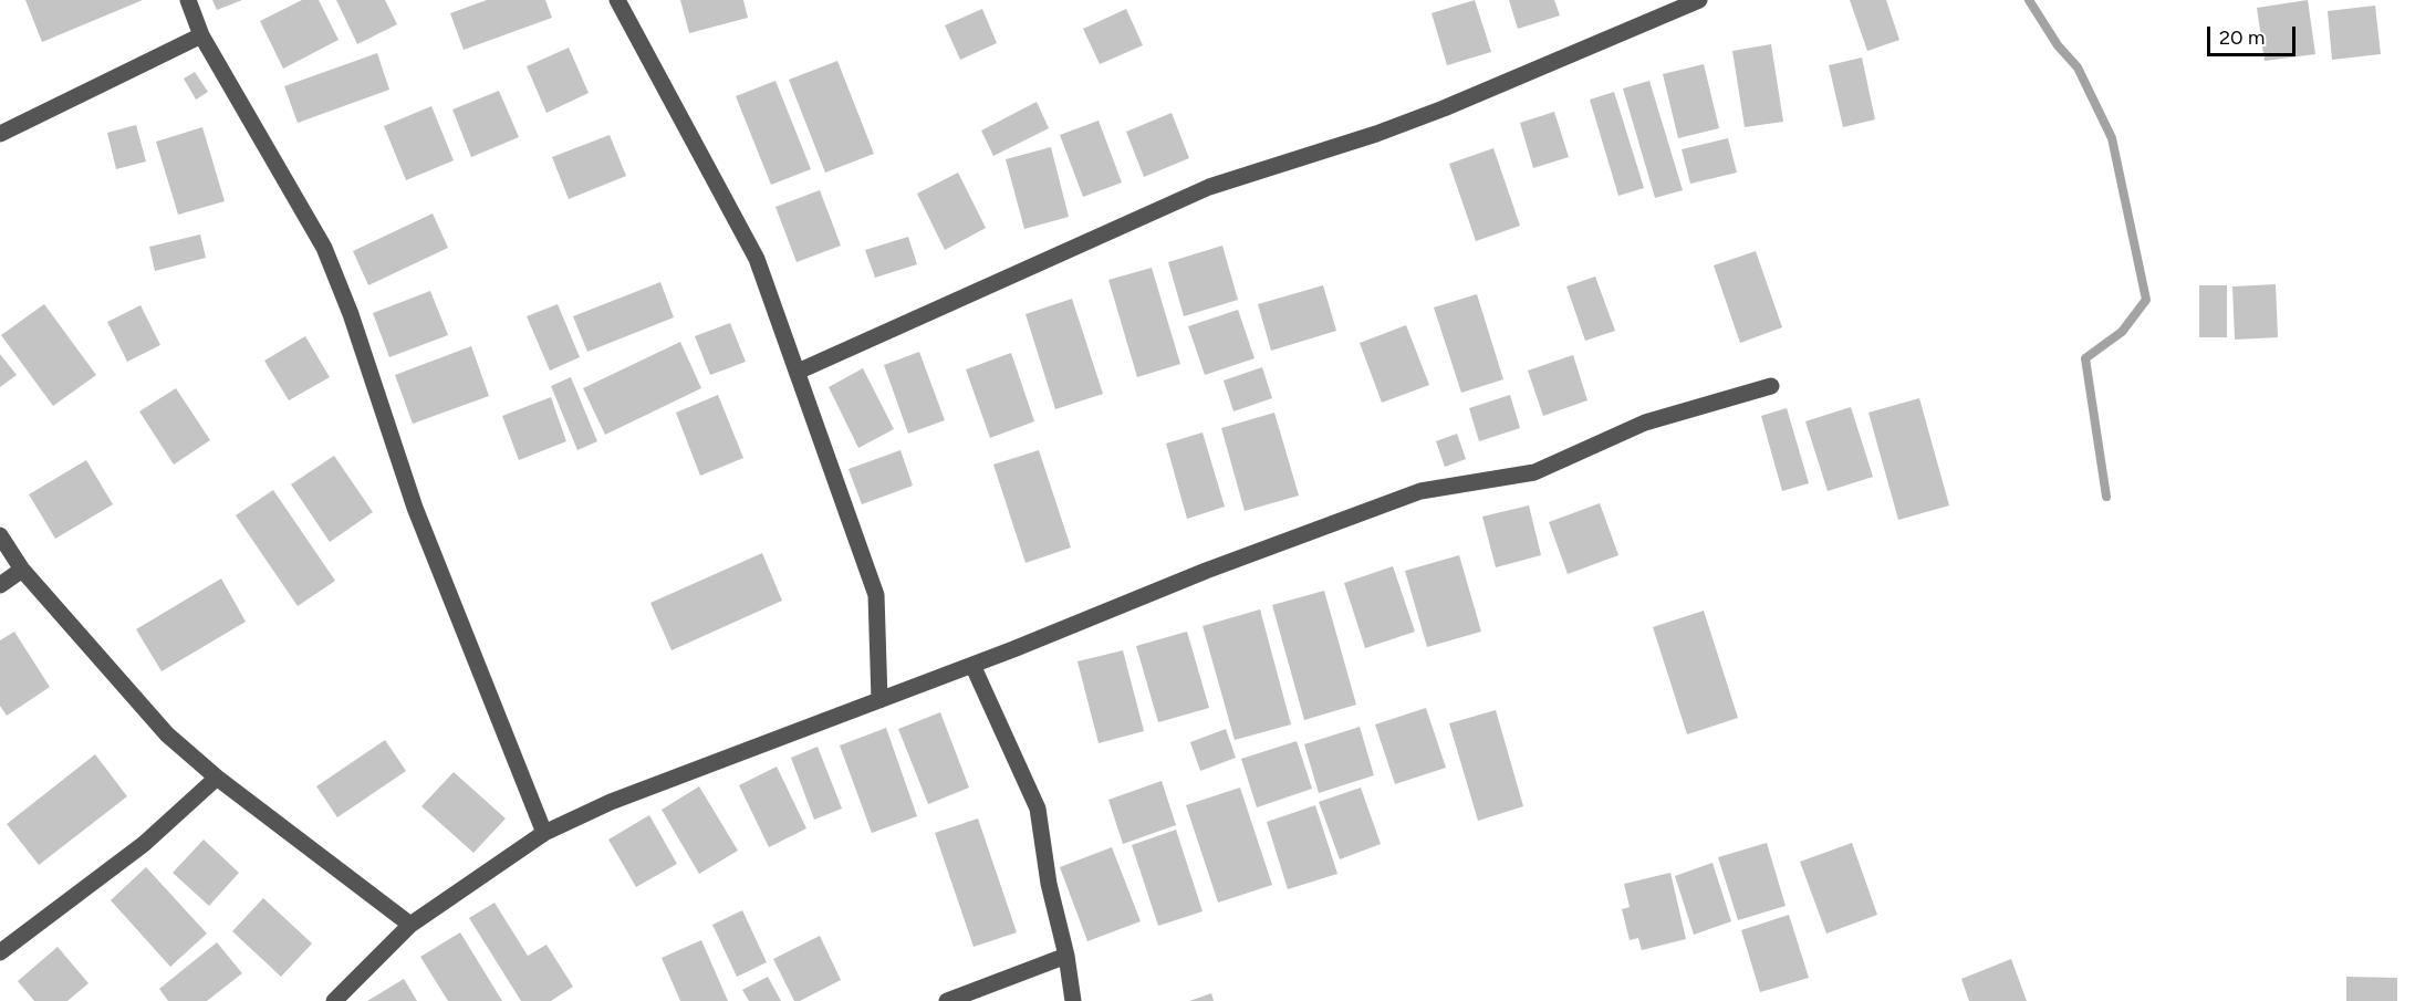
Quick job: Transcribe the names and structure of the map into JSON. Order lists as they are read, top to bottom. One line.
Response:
{"scale_bar":"20 m"}
